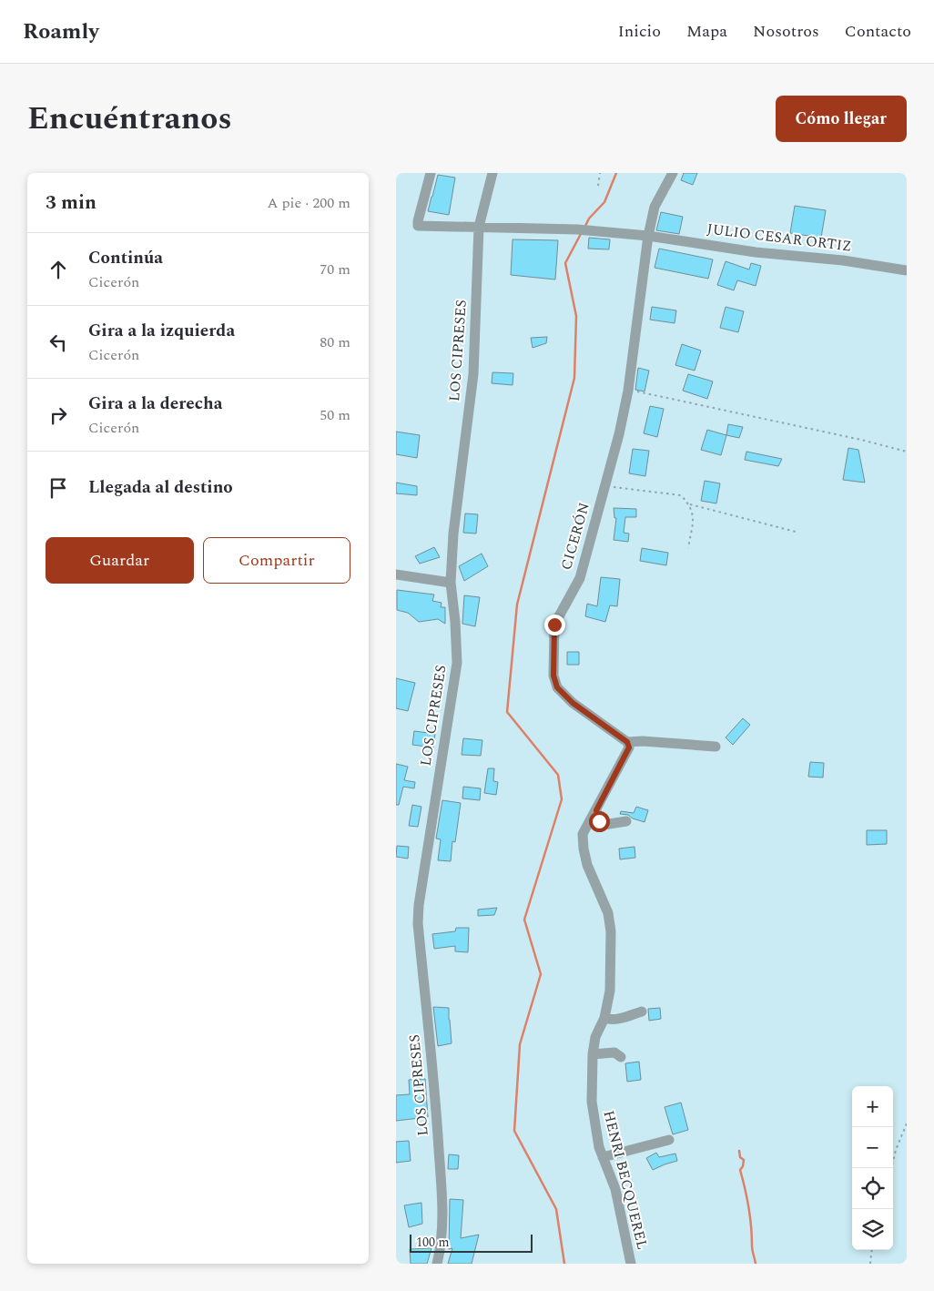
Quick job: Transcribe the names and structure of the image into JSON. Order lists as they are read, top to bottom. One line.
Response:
{"streets":{"street":["JULIO CESAR ORTIZ","LOS CIPRESES","CICERÓN","HENRI BECQUEREL"]},"crossings":[["JULIO CESAR ORTIZ","LOS CIPRESES"],["JULIO CESAR ORTIZ","CICERÓN"]],"scale_bar":"100 m","page":{"header":"Roamly","nav":["Inicio","Mapa","Nosotros","Contacto"],"title":"Encuéntranos","buttons":["Cómo llegar",["Guardar","Compartir"]],"heading":["3 min","A pie · 200 m"],"list":[["Continúa","Cicerón","70 m"],["Gira a la izquierda","Cicerón","80 m"],["Gira a la derecha","Cicerón","50 m"],"Llegada al destino"],"map_buttons":["+","−"],"scale":"100 m"}}
